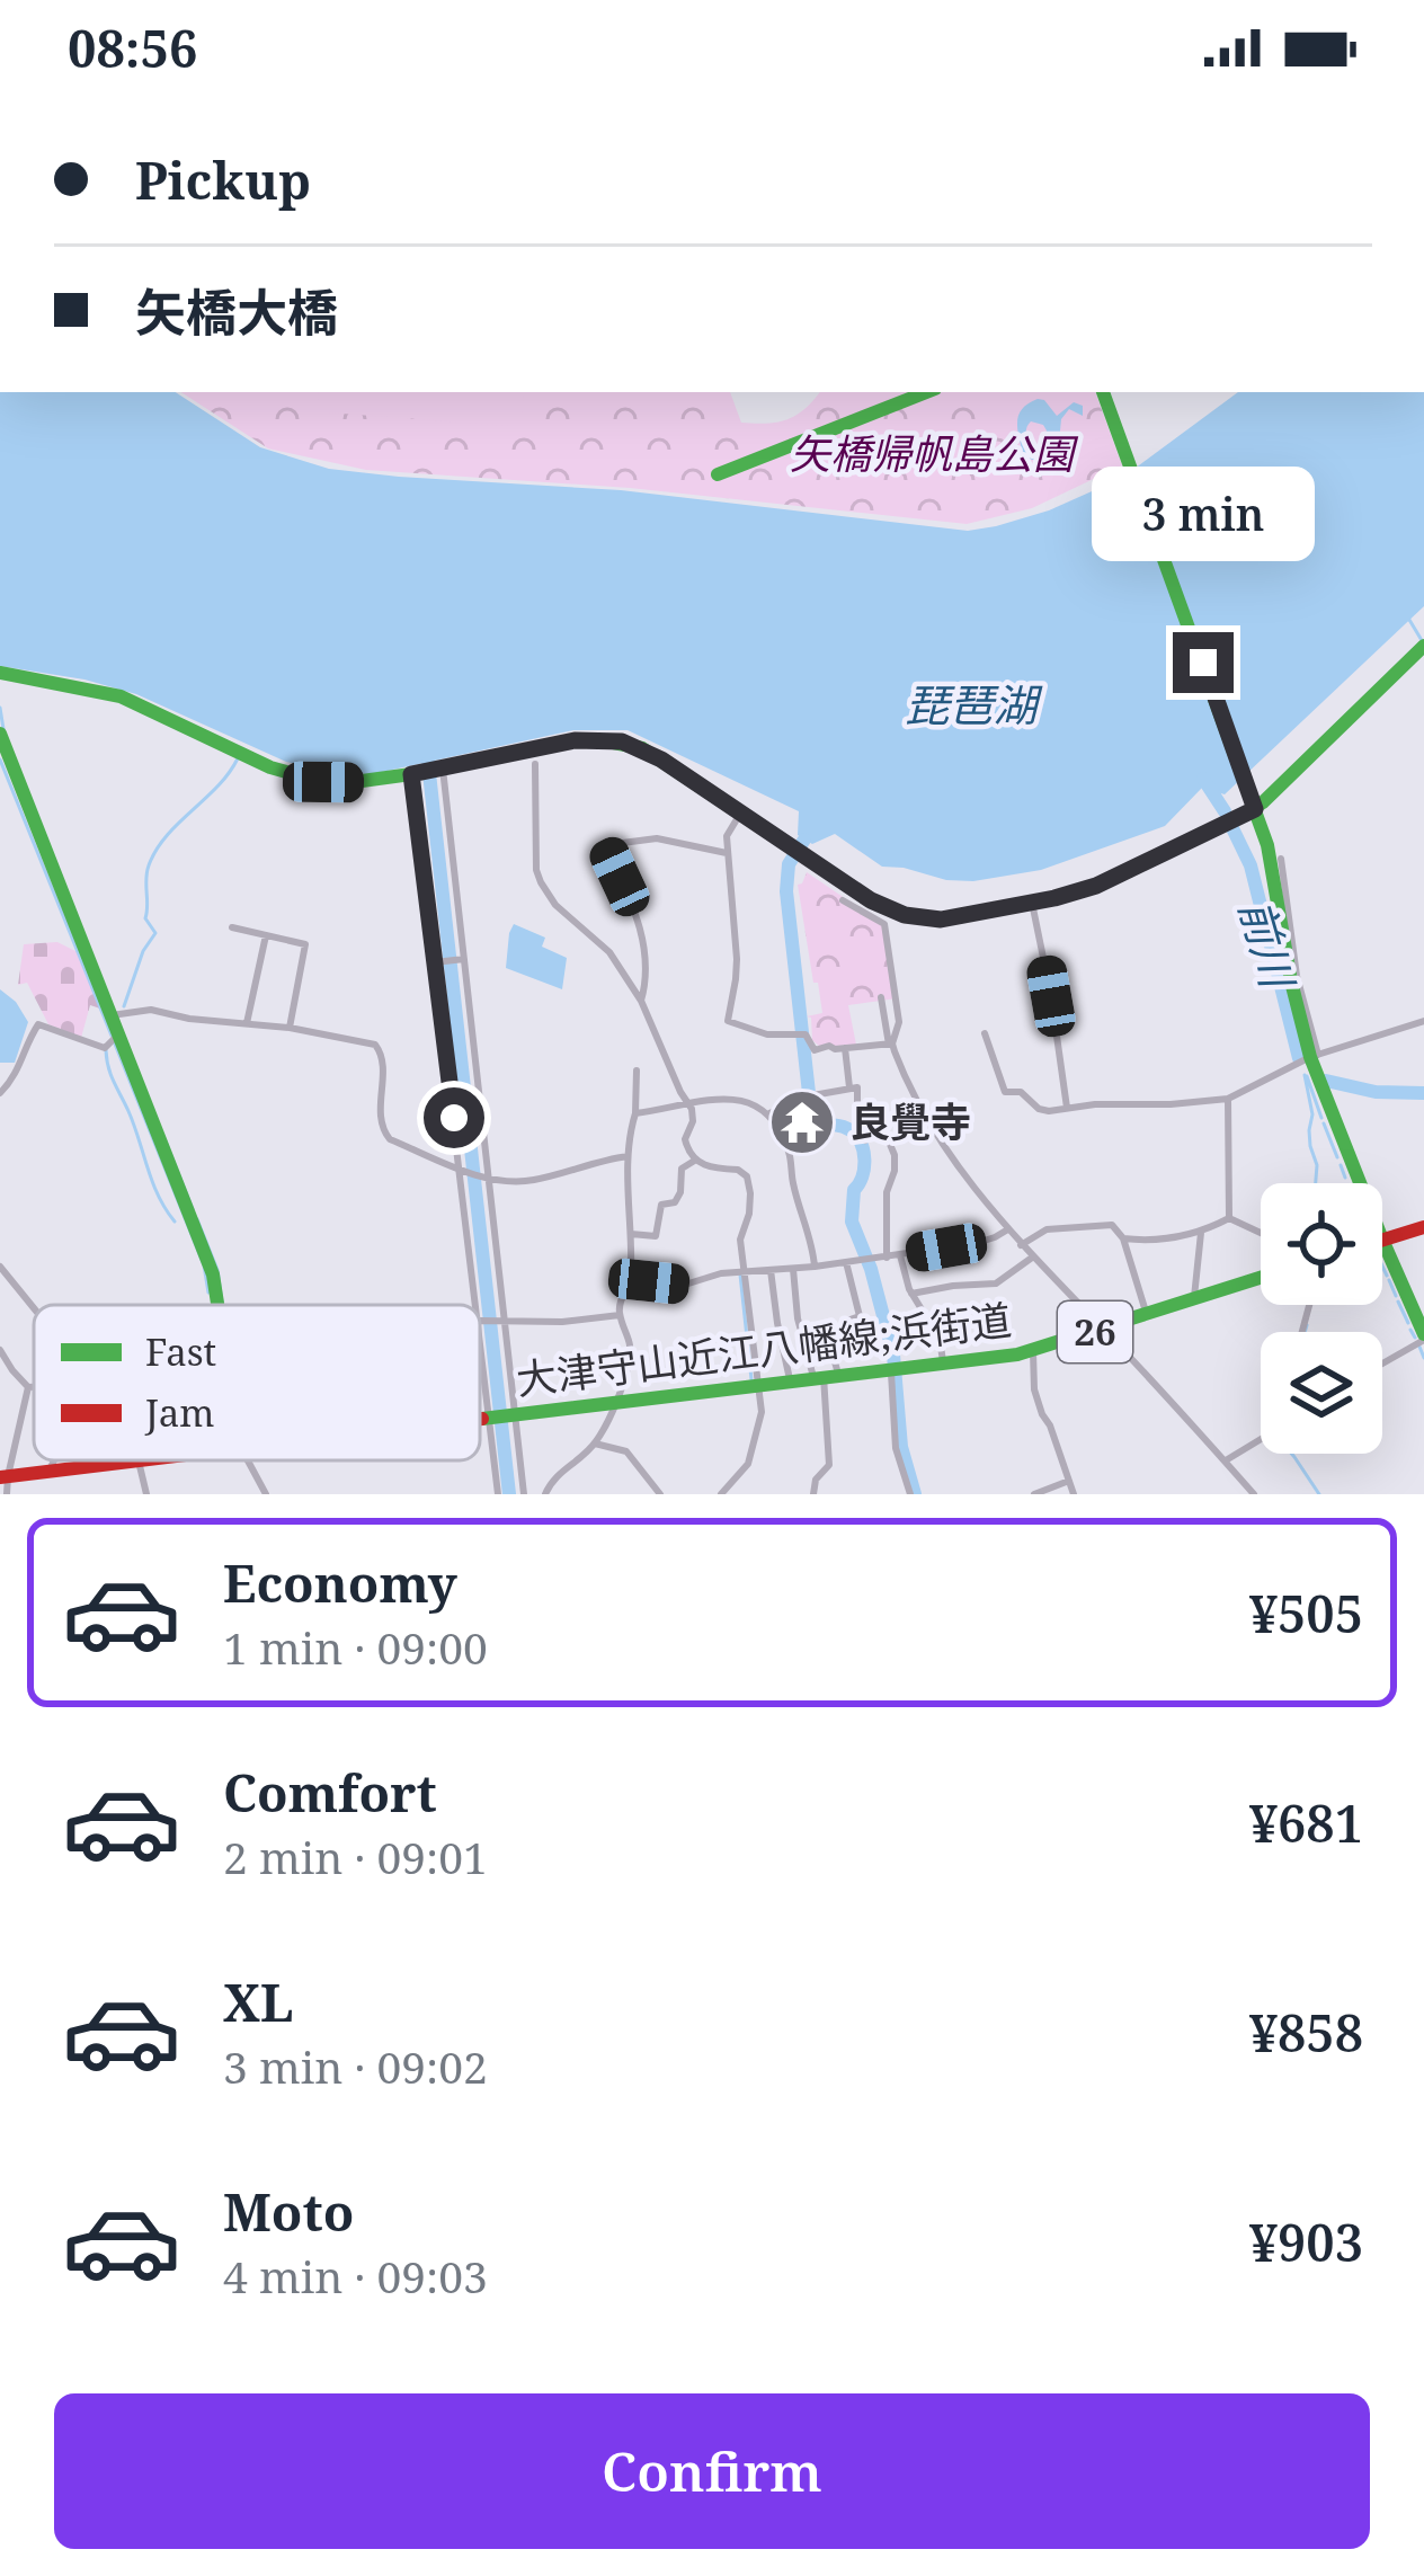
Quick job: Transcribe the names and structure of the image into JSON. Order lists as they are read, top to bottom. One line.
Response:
{"streets":{"street":["26","大津守山近江八幡線;浜街道"]},"water":["琵琶湖","前川"],"parks":["矢橋帰帆島公園"],"places":{"temple":["良覺寺"]},"legend":["Fast","Jam"],"page":{"status":"08:56","banner":["Pickup","矢橋大橋"],"bubble":"3 min","list":[{"name":"Economy","note":"1 min · 09:00","value":"¥505"},{"name":"Comfort","note":"2 min · 09:01","value":"¥681"},{"name":"XL","note":"3 min · 09:02","value":"¥858"},{"name":"Moto","note":"4 min · 09:03","value":"¥903"}],"buttons":"Confirm"}}
